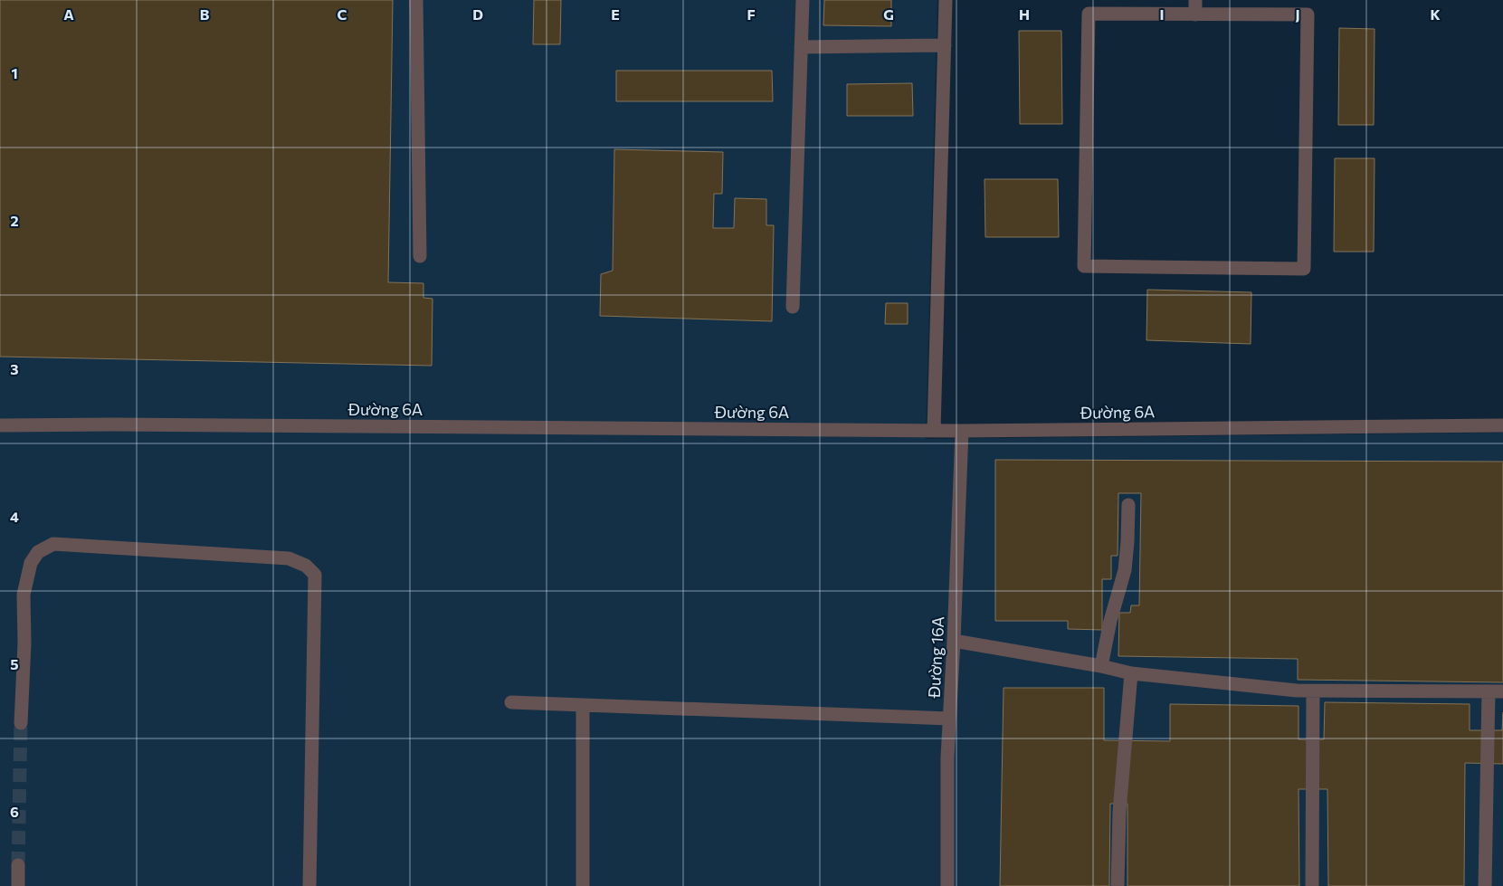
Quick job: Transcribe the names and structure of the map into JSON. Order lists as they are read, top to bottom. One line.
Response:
{"streets":{"street":["Đường 6A","Đường 16A"]},"crossings":[["Đường 6A","Đường 16A"]],"grid":{"columns":["A","B","C","D","E","F","G","H","I","J","K"],"rows":["1","2","3","4","5","6"]}}
